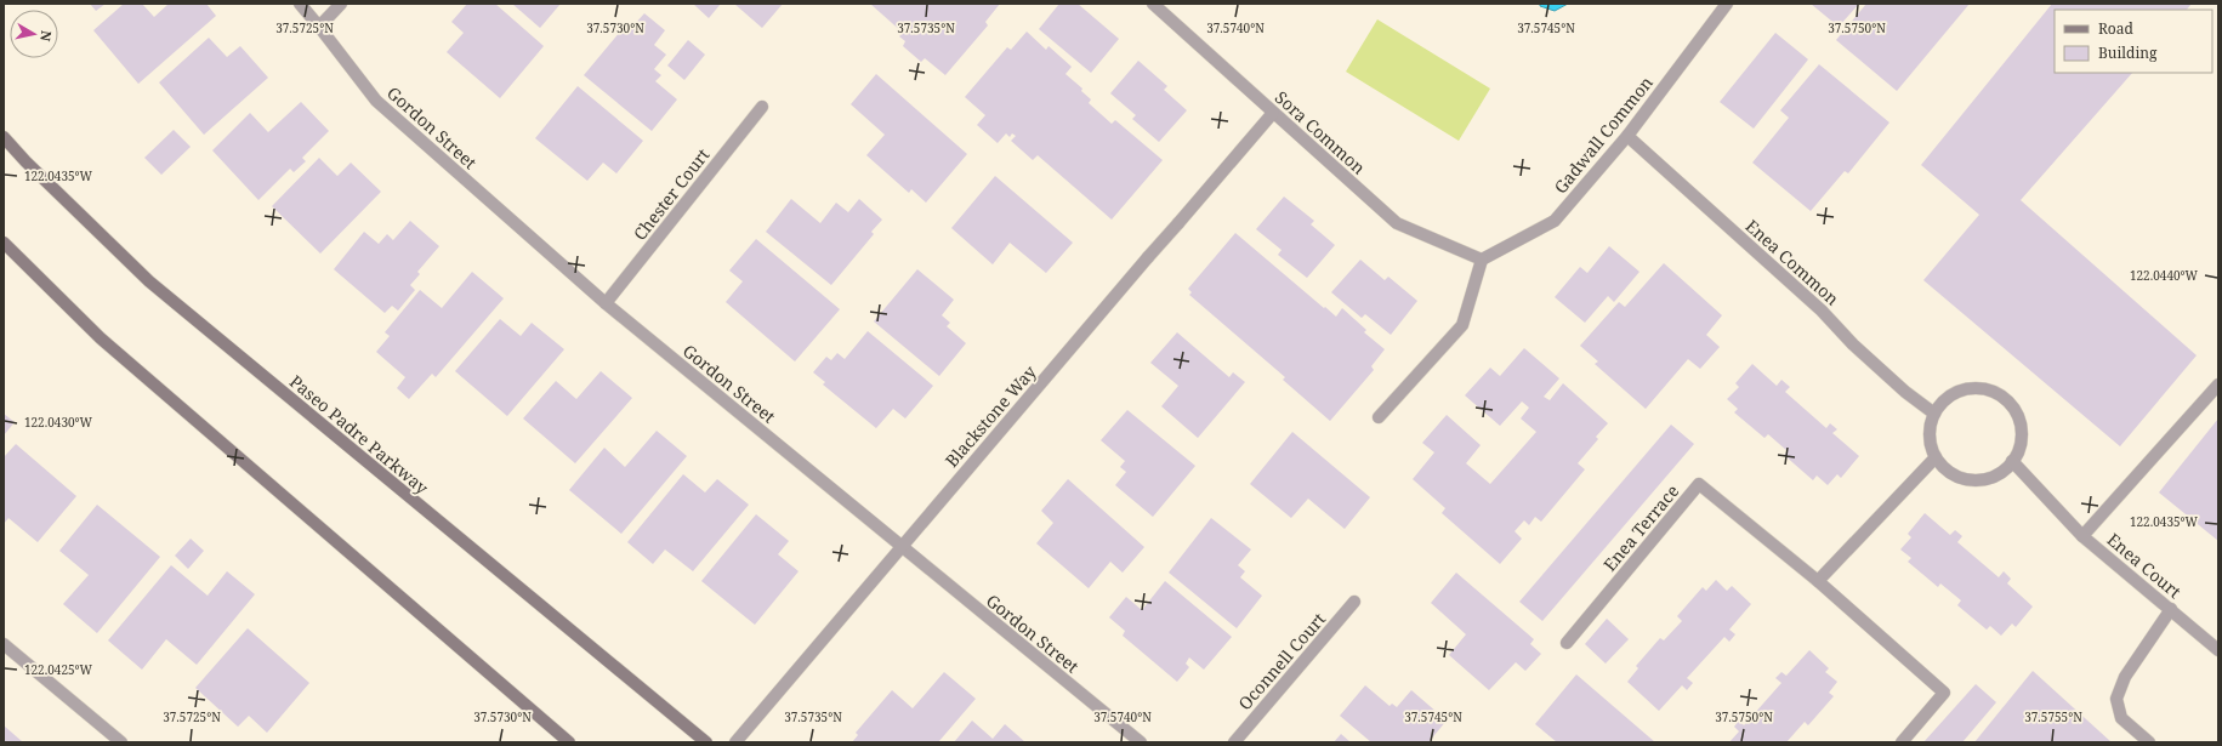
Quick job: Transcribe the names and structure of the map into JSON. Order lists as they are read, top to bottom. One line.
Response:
{"streets":{"main road":["Paseo Padre Parkway"],"street":["Gordon Street","Sora Common","Gadwall Common","Chester Court","Enea Common","Blackstone Way","Enea Terrace","Enea Court","Oconnell Court"]},"crossings":[["Gordon Street","Chester Court"],["Gordon Street","Blackstone Way"],["Sora Common","Gadwall Common"],["Sora Common","Blackstone Way"],["Gadwall Common","Enea Common"],["Enea Common","Enea Court"]],"legend":["Road","Building"],"north":"right","coordinates":["37.5725°N","37.5730°N","37.5735°N","37.5740°N","37.5745°N","37.5750°N","122.0435°W","122.0440°W","122.0430°W","122.0425°W","37.5755°N"]}
